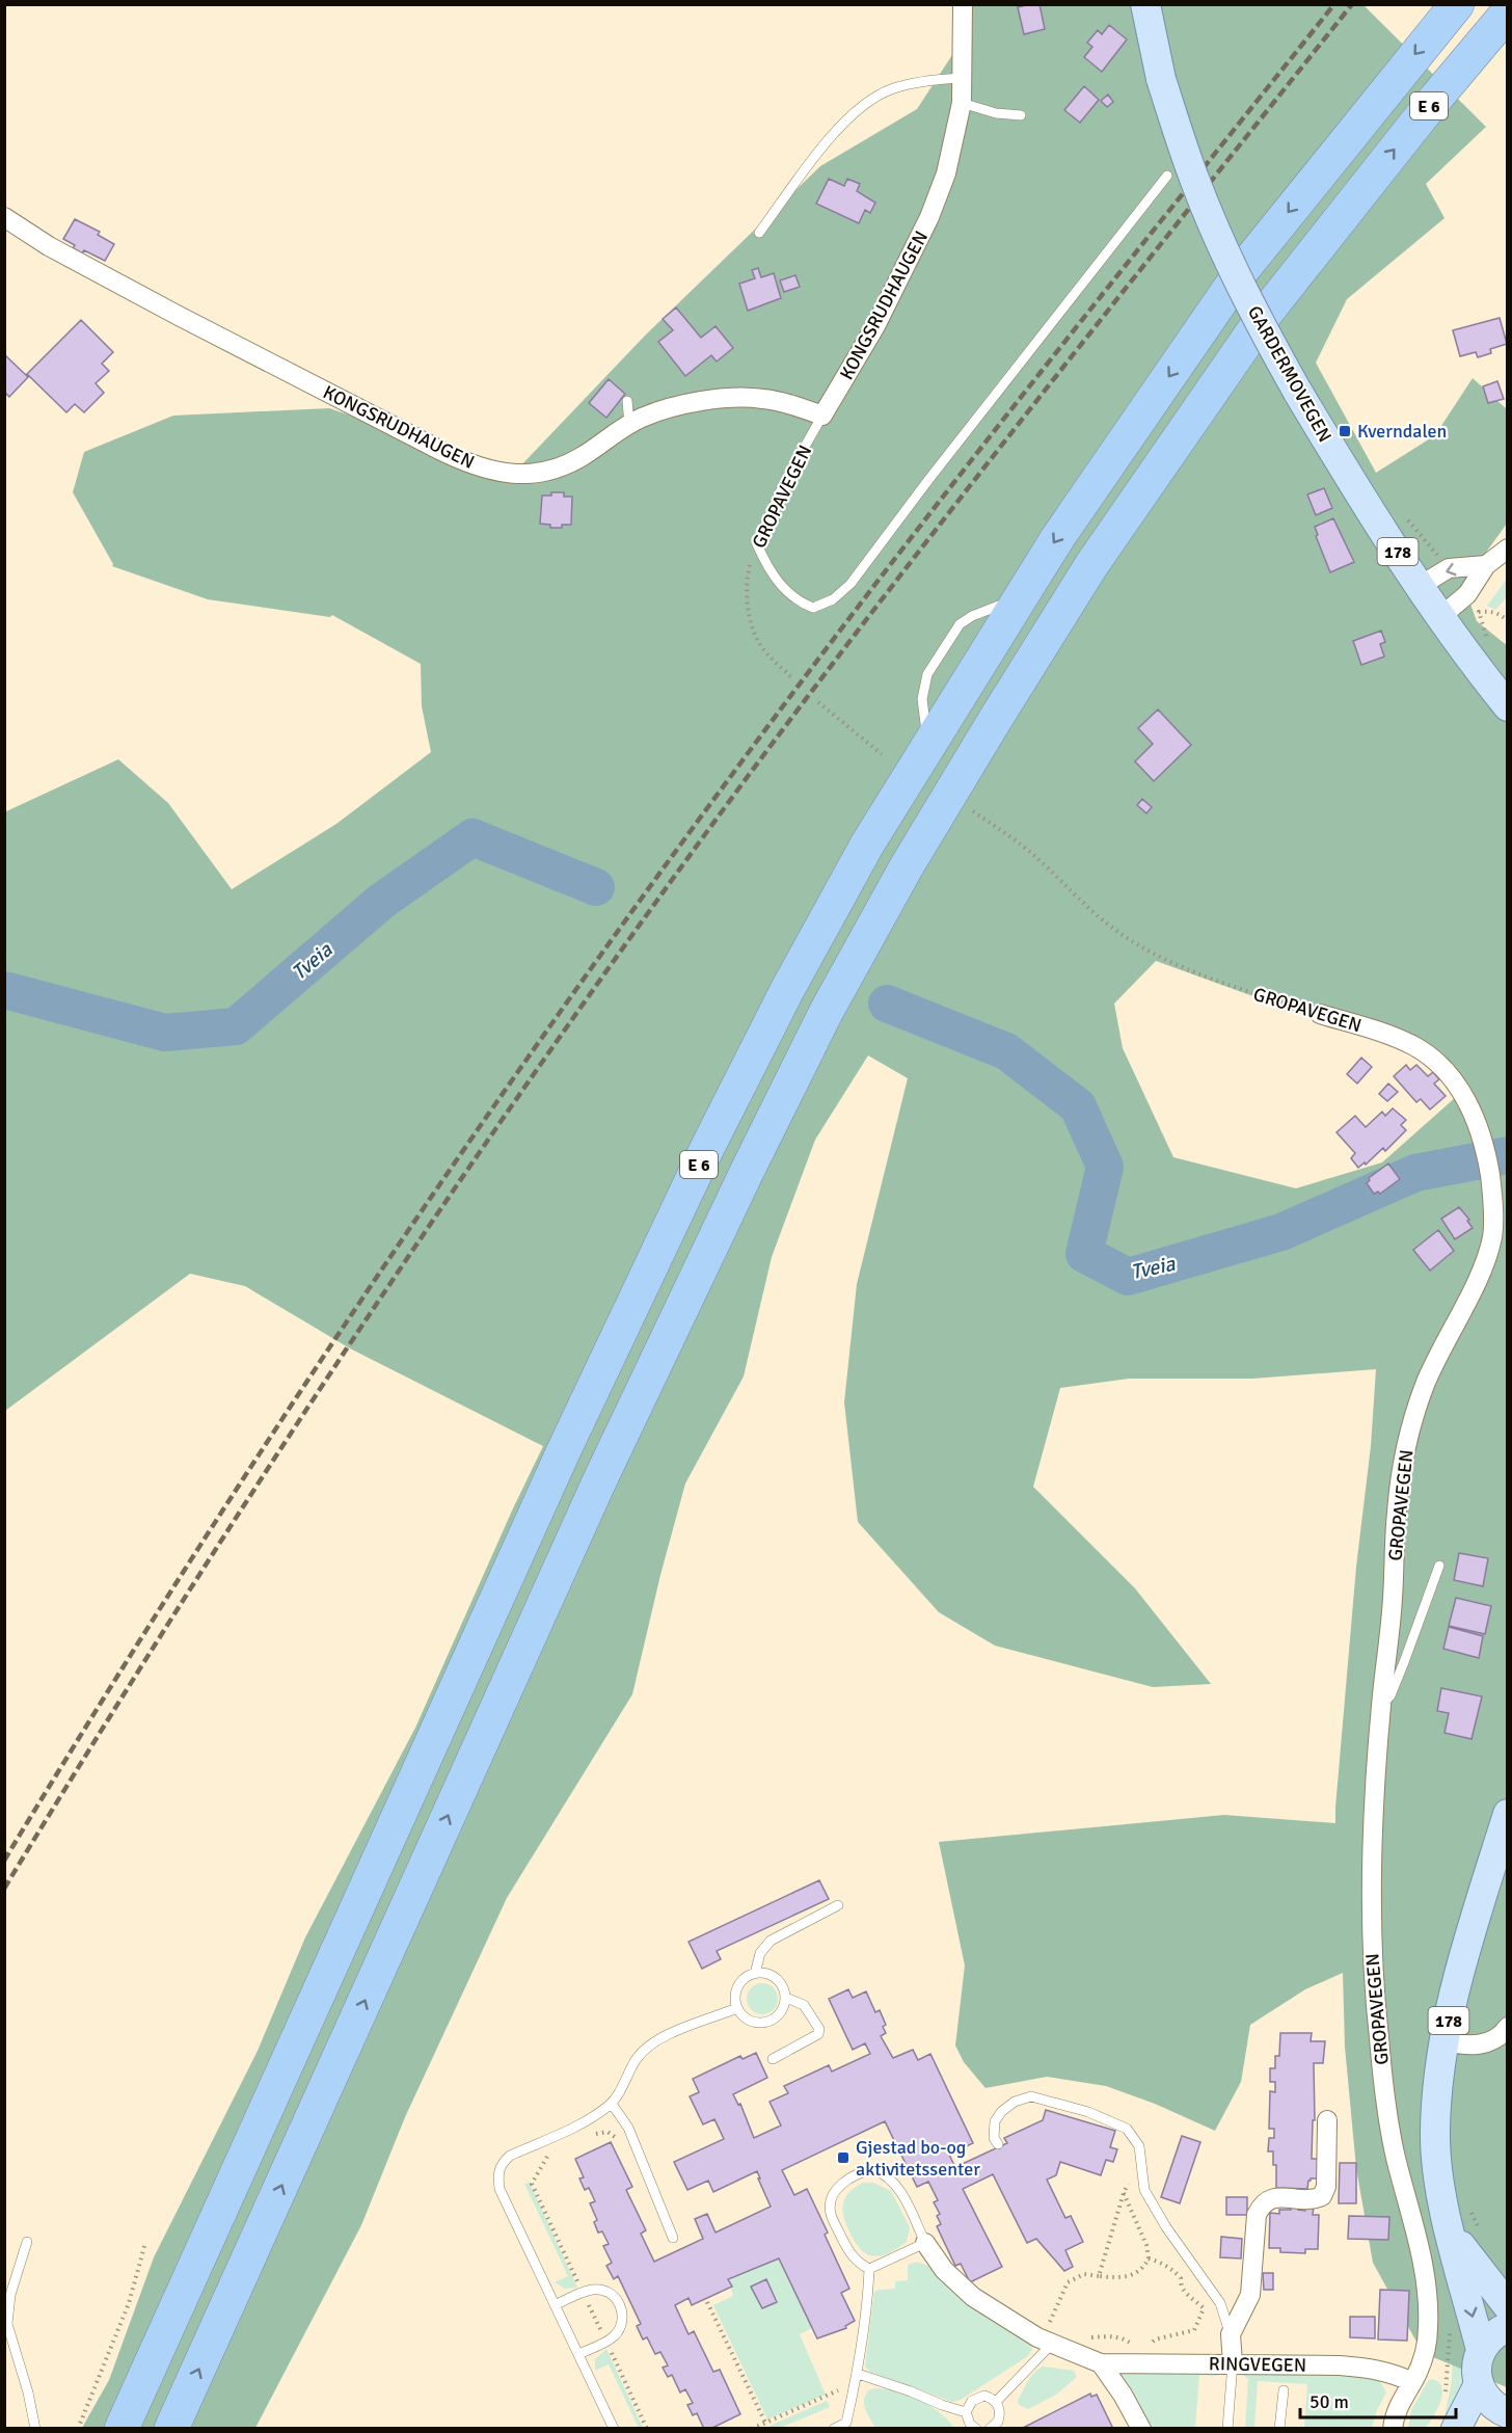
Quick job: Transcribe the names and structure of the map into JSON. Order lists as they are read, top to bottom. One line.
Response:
{"streets":{"highway":["E 6"],"main road":["GARDERMOVEGEN","178"],"street":["KONGSRUDHAUGEN","GROPAVEGEN","RINGVEGEN"]},"crossings":[["KONGSRUDHAUGEN","GROPAVEGEN"],["GROPAVEGEN","RINGVEGEN"]],"water":["Tveia"],"places":{"transit":["Kverndalen","Gjestad bo-og aktivitetssenter"]},"scale_bar":"50 m"}
